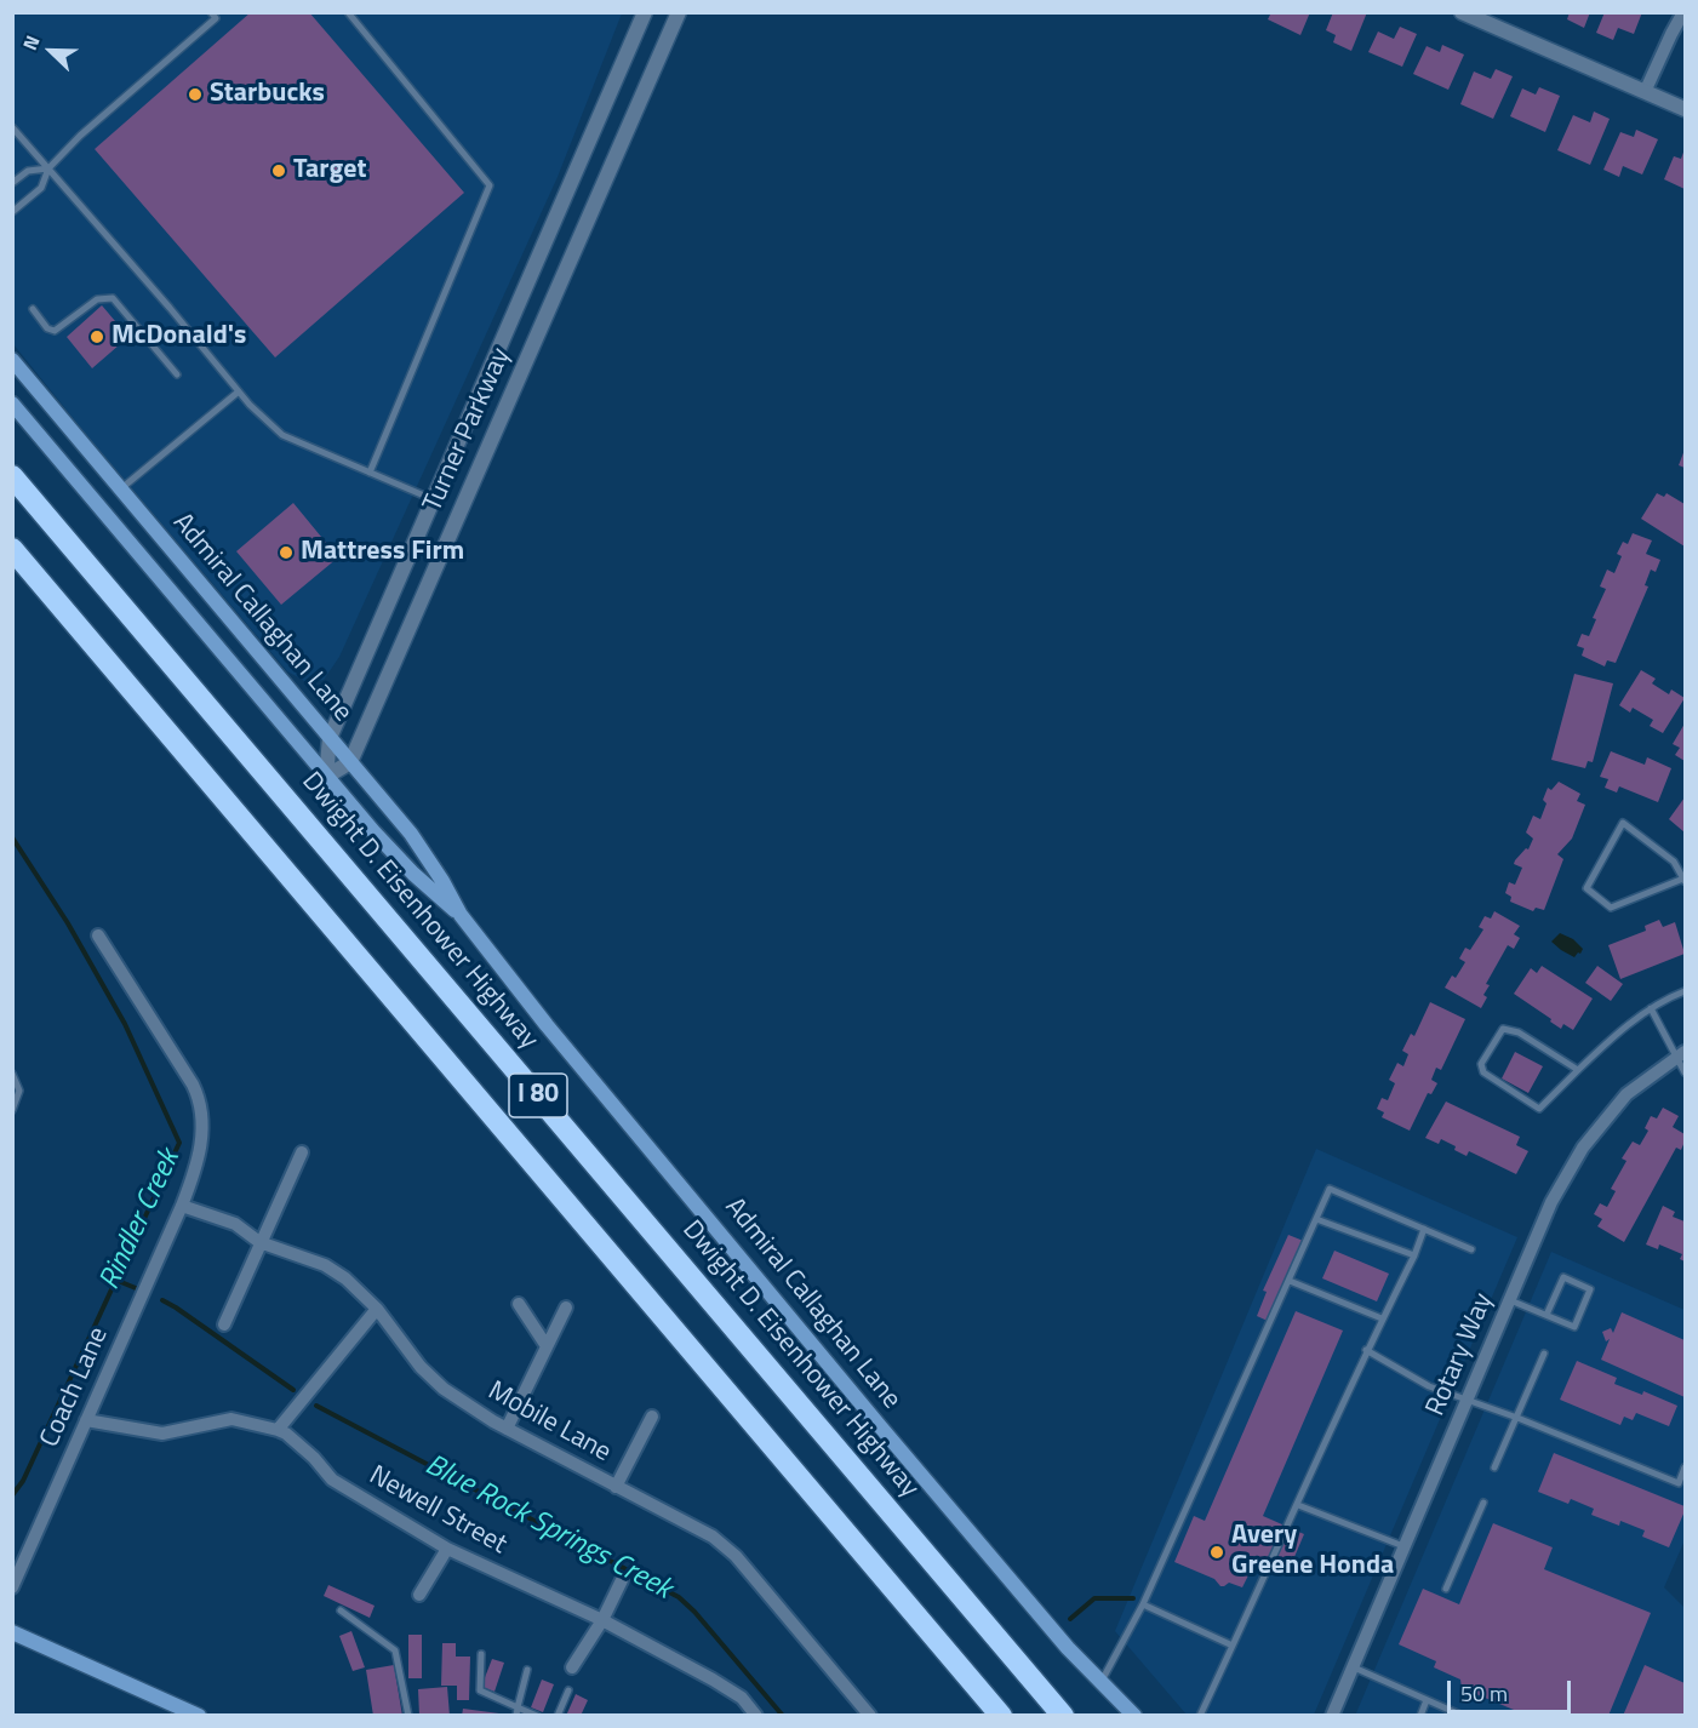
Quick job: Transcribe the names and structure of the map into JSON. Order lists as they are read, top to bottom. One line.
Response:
{"streets":{"highway":["Dwight D. Eisenhower Highway","I 80"],"main road":["Admiral Callaghan Lane"],"street":["Turner Parkway","Rotary Way","Coach Lane","Mobile Lane","Newell Street"]},"crossings":[["Turner Parkway","Admiral Callaghan Lane"],["Coach Lane","Mobile Lane"],["Coach Lane","Newell Street"]],"water":["Rindler Creek","Blue Rock Springs Creek"],"places":["Starbucks","Target","McDonald's","Mattress Firm","Avery Greene Honda"],"scale_bar":"50 m","north":"top left"}
